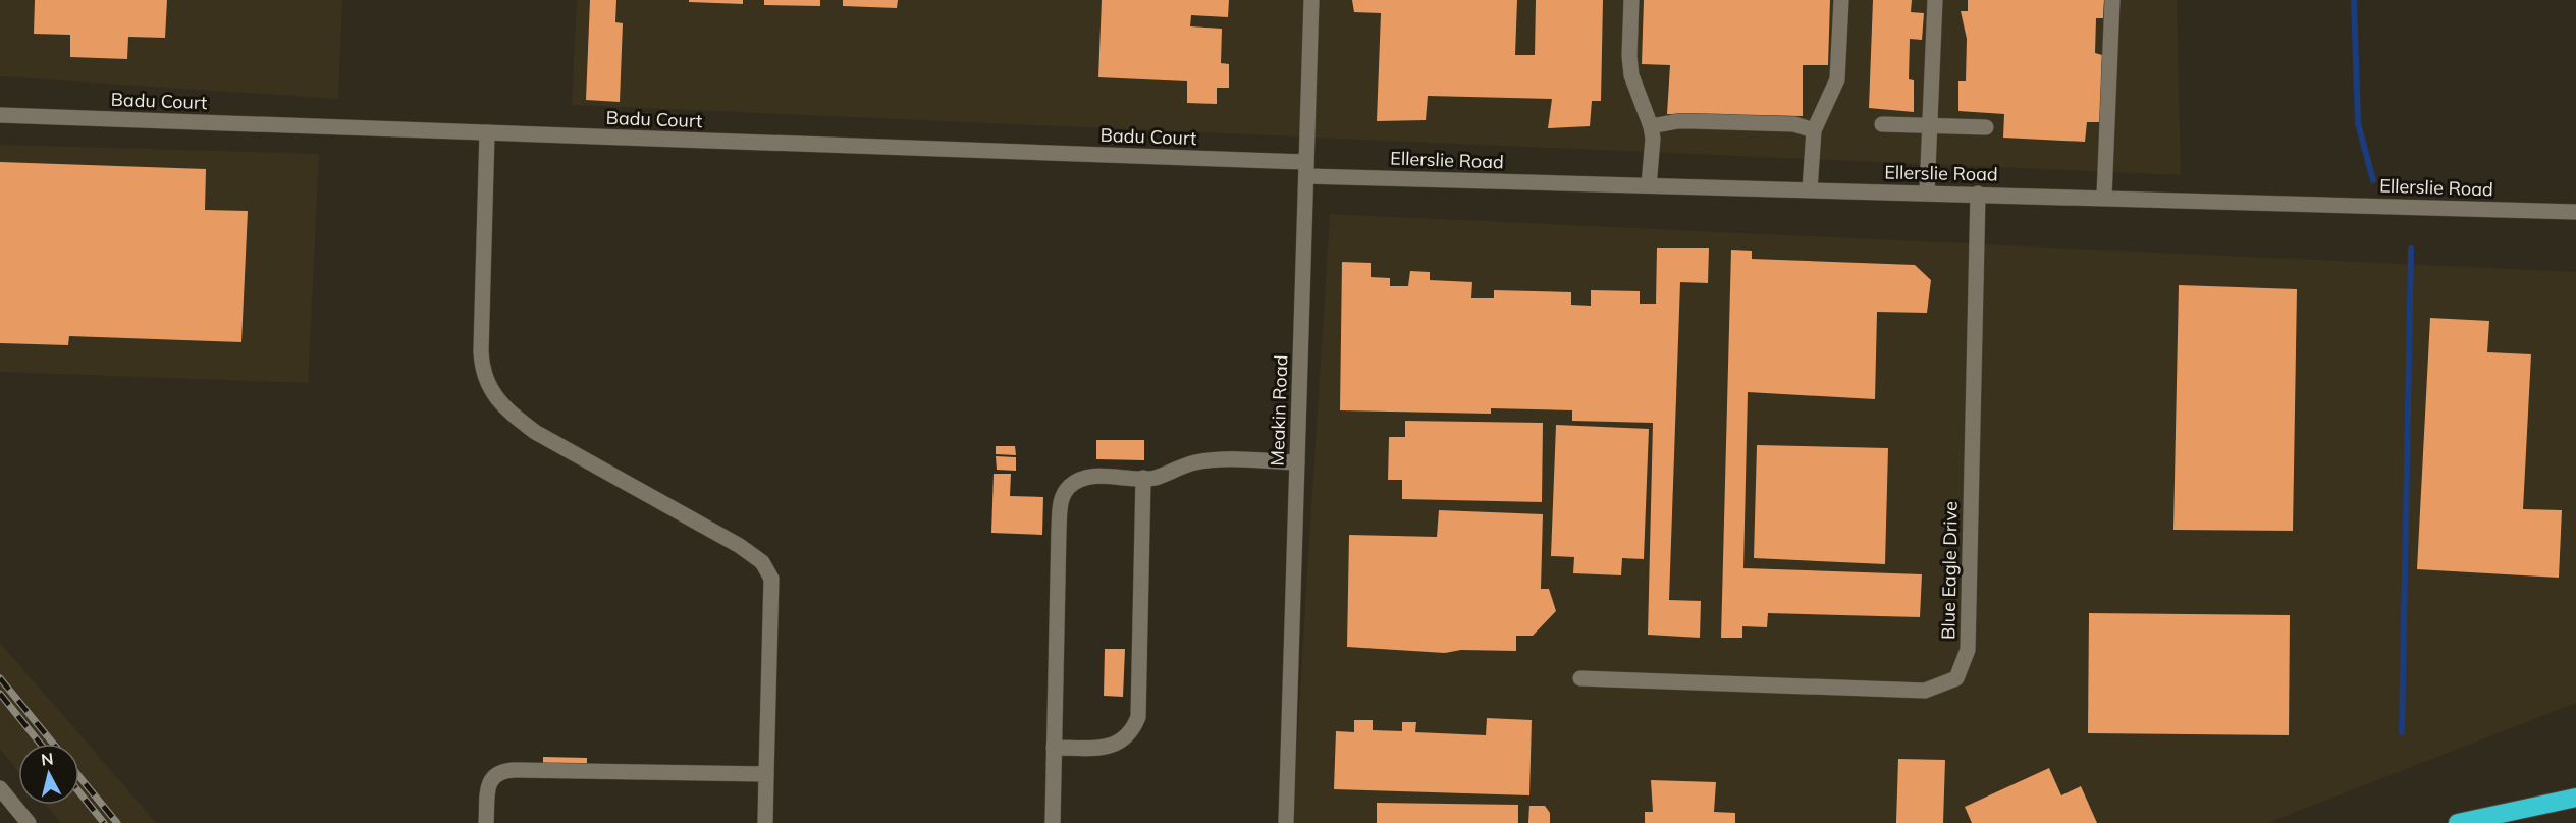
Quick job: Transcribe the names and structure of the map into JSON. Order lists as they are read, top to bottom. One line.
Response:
{"streets":{"street":["Badu Court","Ellerslie Road","Meakin Road","Blue Eagle Drive"]},"crossings":[["Badu Court","Ellerslie Road"],["Badu Court","Meakin Road"],["Ellerslie Road","Meakin Road"],["Ellerslie Road","Blue Eagle Drive"]],"north":"top"}
